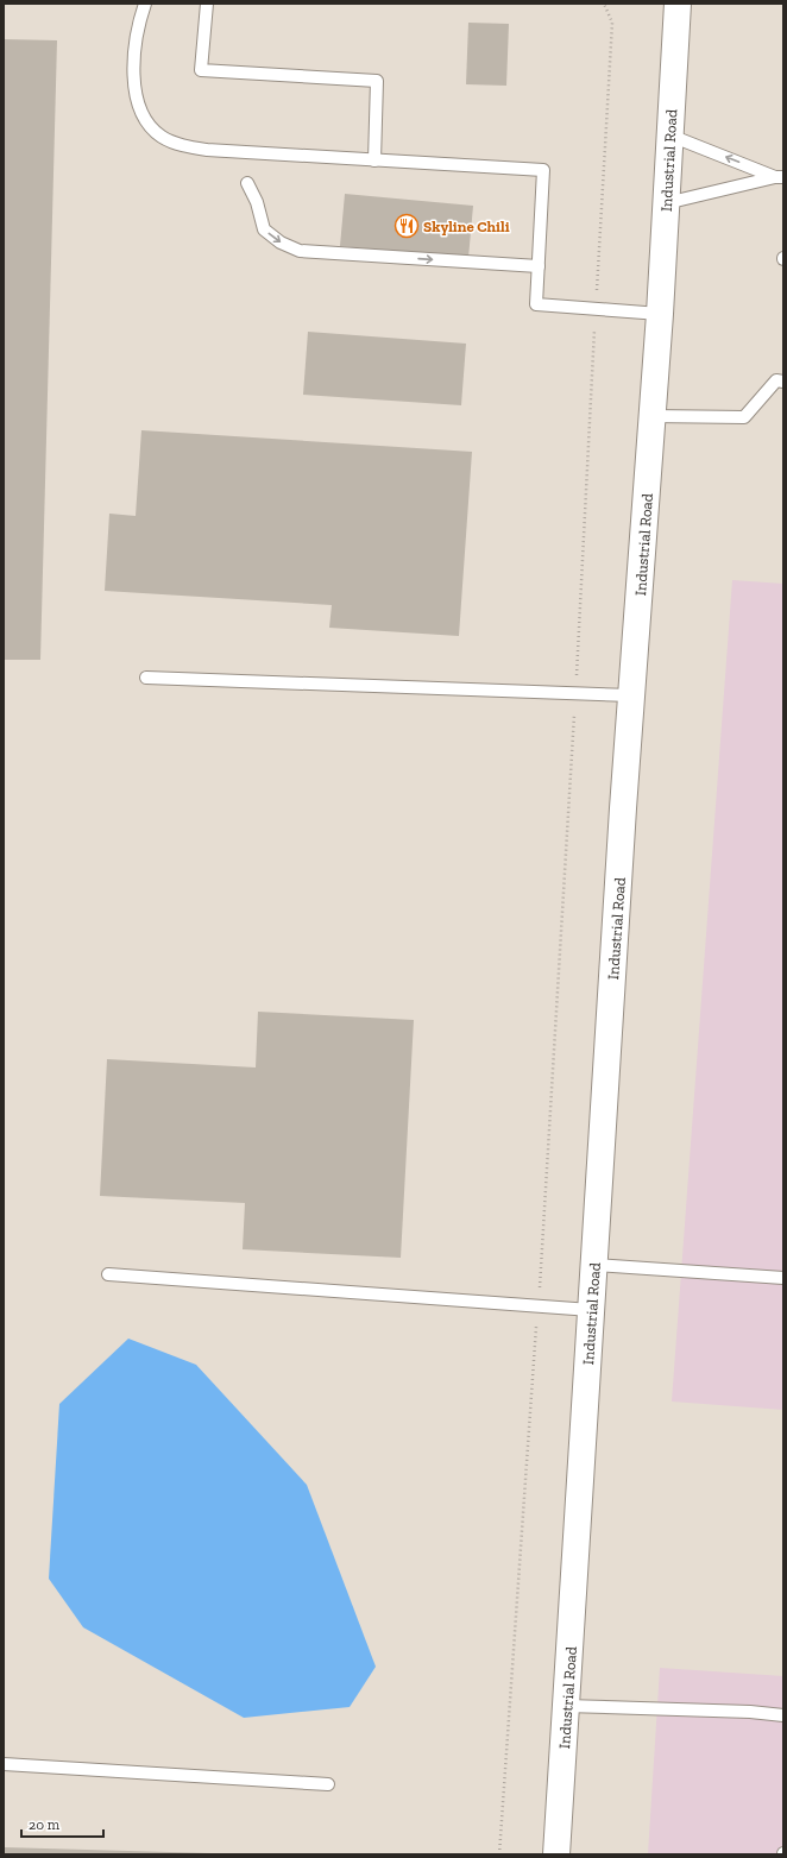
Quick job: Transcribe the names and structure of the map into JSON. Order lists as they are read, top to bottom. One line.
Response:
{"streets":{"main road":["Industrial Road"]},"places":{"restaurant":["Skyline Chili"]},"scale_bar":"20 m"}
